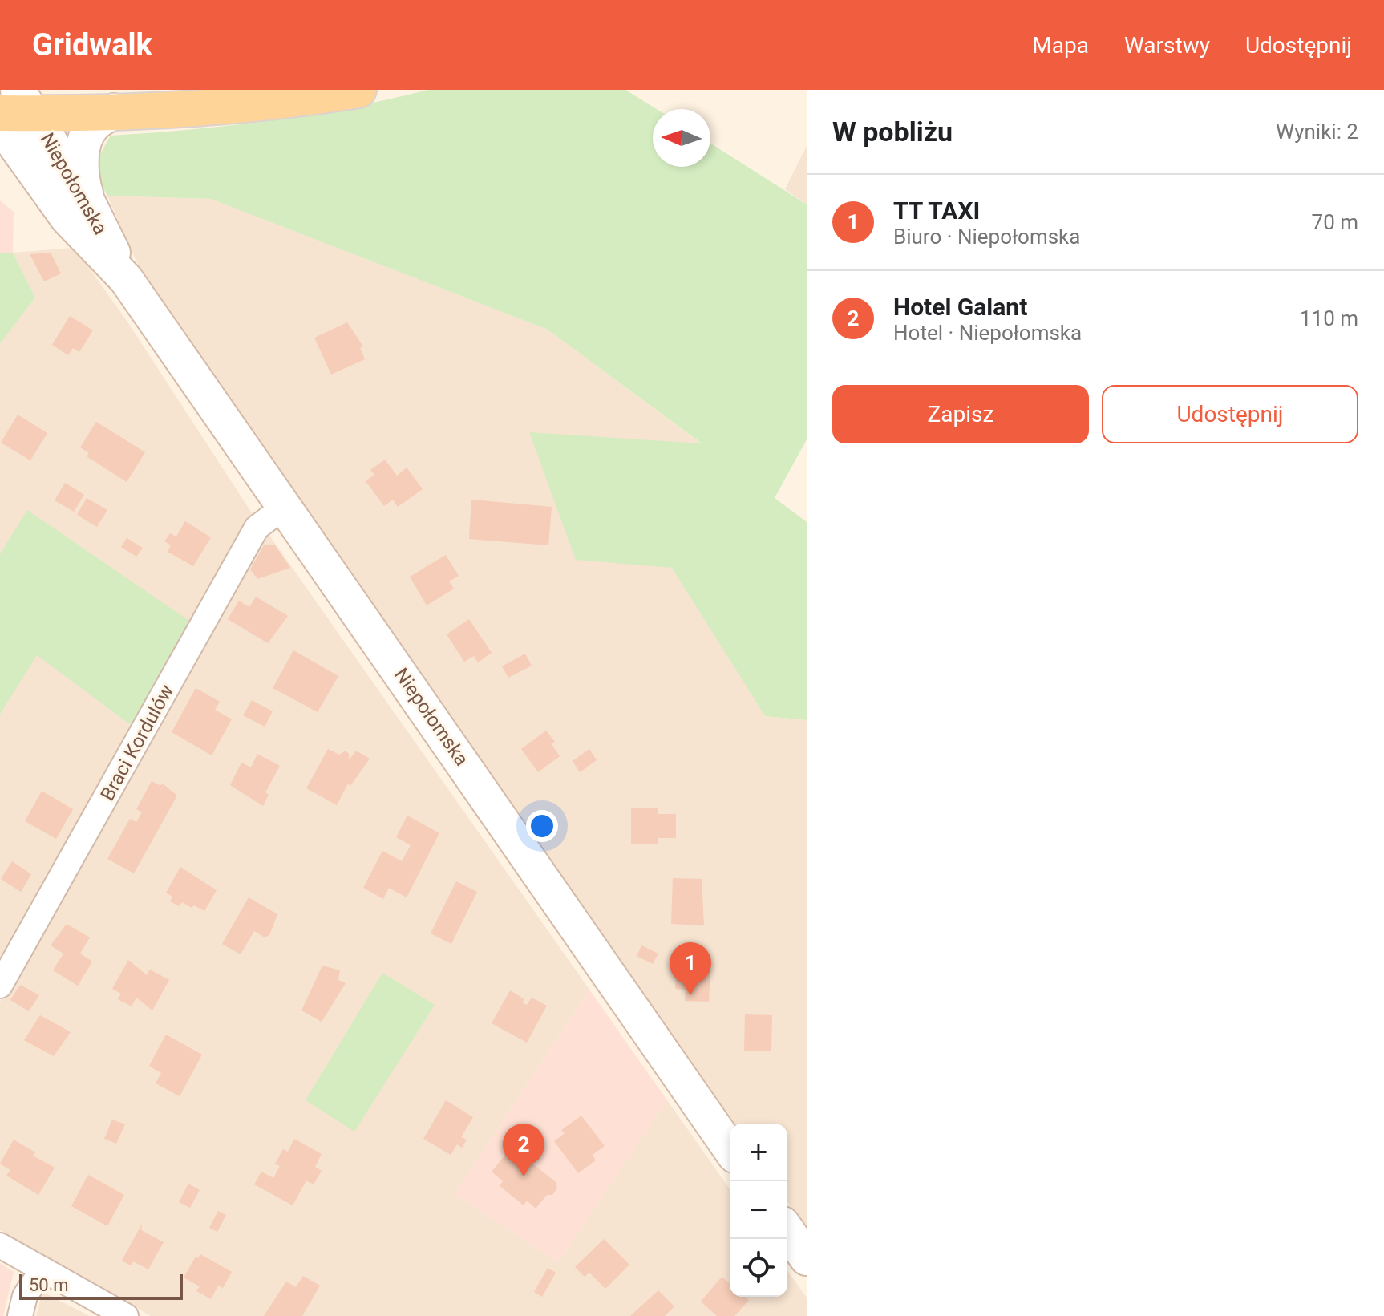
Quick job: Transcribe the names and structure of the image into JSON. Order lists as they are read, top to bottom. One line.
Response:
{"streets":{"main road":["Niepołomska"],"street":["Braci Kordulów"]},"crossings":[["Niepołomska","Braci Kordulów"]],"scale_bar":"50 m","north":"left","page":{"header":"Gridwalk","nav":["Mapa","Warstwy","Udostępnij"],"heading":["W pobliżu","Wyniki: 2"],"list":[{"mark":"1","name":"TT TAXI","note":"Biuro · Niepołomska","value":"70 m"},{"mark":"2","name":"Hotel Galant","note":"Hotel · Niepołomska","value":"110 m"}],"buttons":["Zapisz","Udostępnij"],"pins":["1","2"],"map_buttons":["+","−"],"scale":"50 m"}}
